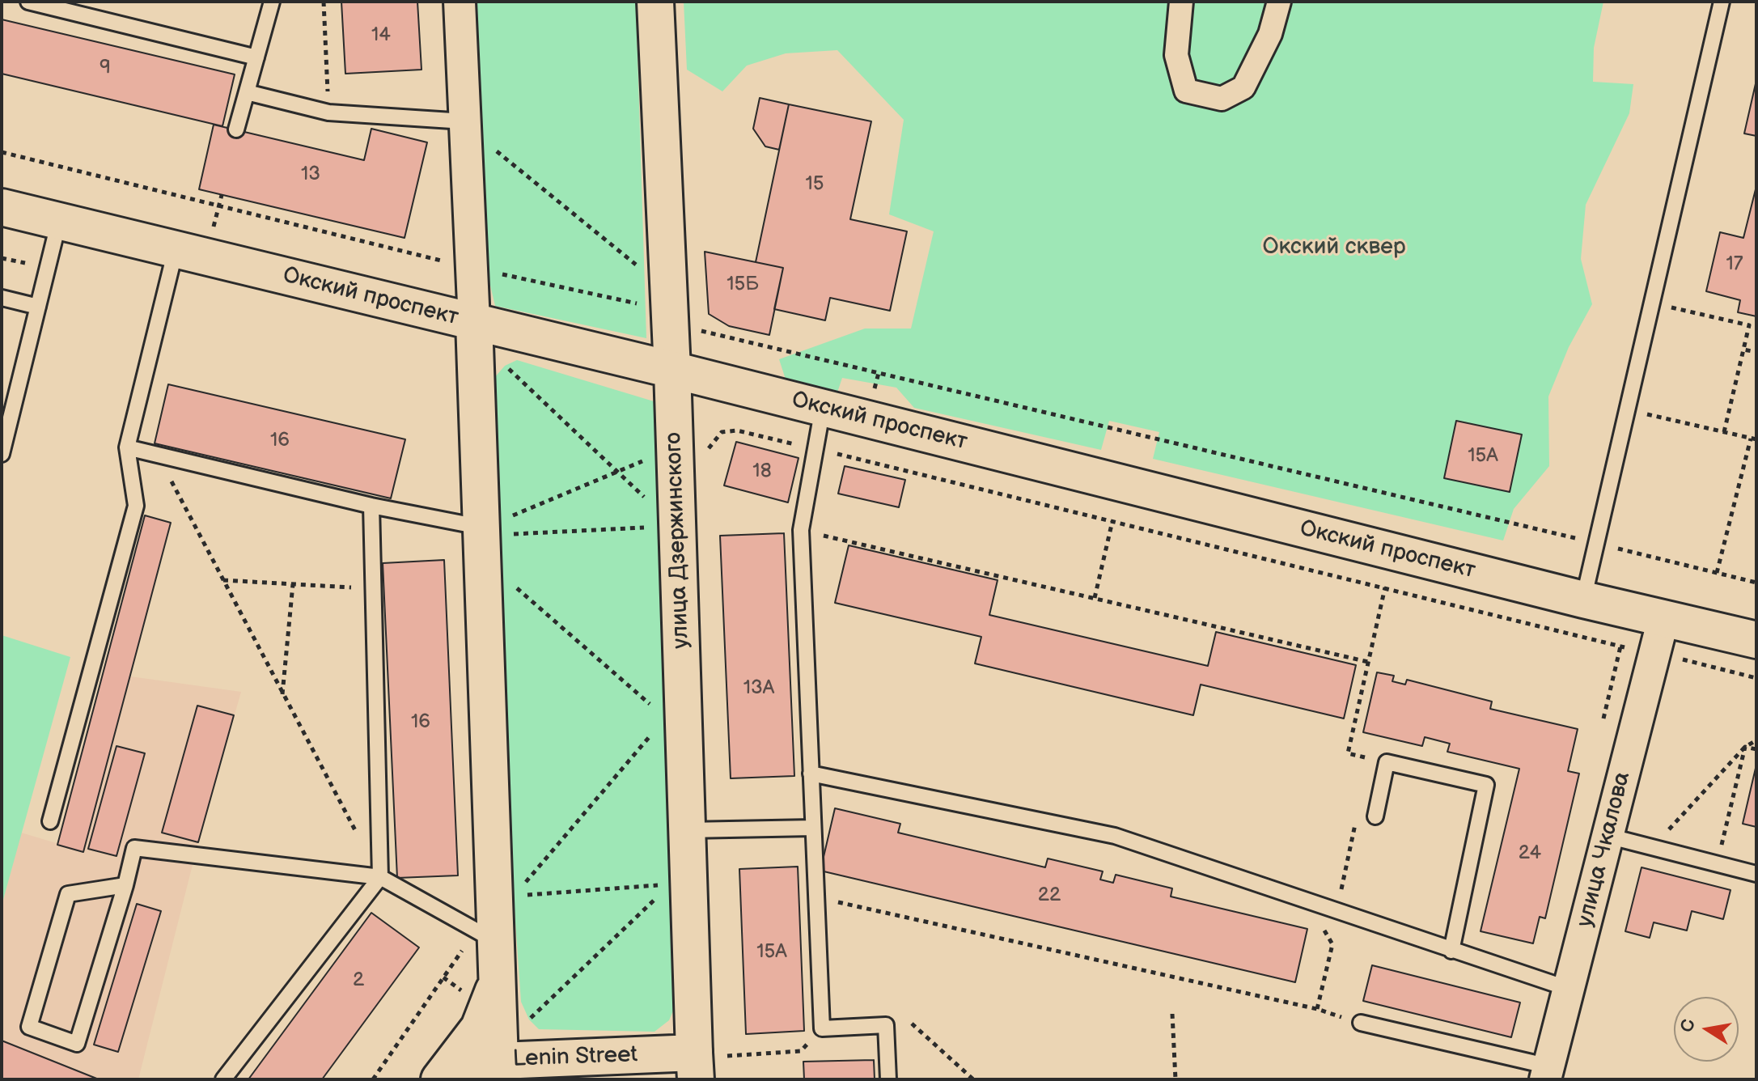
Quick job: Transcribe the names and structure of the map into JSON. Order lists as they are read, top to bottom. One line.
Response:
{"streets":{"main road":["Окский проспект","улица Дзержинского","Lenin Street"],"street":["улица Чкалова"]},"crossings":[["Окский проспект","улица Дзержинского"],["Окский проспект","улица Чкалова"],["улица Дзержинского","Lenin Street"]],"parks":["Окский сквер"],"house_numbers":["14","9","13","15","17","15Б","16","15А","18","13А","16","24","22","15А","2"],"north":"left"}
